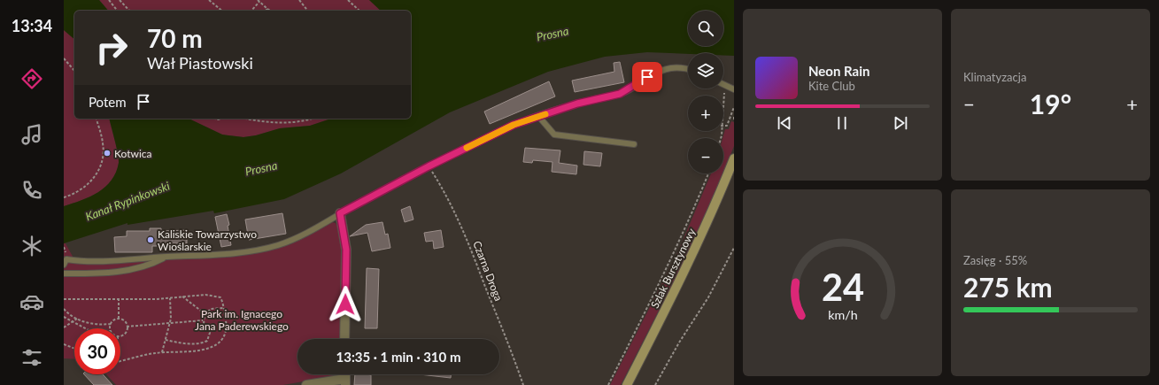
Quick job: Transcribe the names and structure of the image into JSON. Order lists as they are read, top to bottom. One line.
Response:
{"streets":{"main road":["Szlak Bursztynowy"],"path":["Czarna Droga"]},"water":["Prosna","Kanał Rypinkowski"],"parks":["Park im. Ignacego Jana Paderewskiego"],"places":["Kotwica","Kaliskie Towarzystwo Wioślarskie"],"page":{"tabs":"13:34","tile":["Klimatyzacja",["Zasięg · 55%","275 km"]],"map_buttons":["+","−"],"turn":["70 m","Wał Piastowski"],"song":["Neon Rain","Kite Club"],"then":"Potem","heat":["−","19°","+"],"limit":"30","trip":"13:35 · 1 min · 310 m","gauge":["24","km/h"]}}
